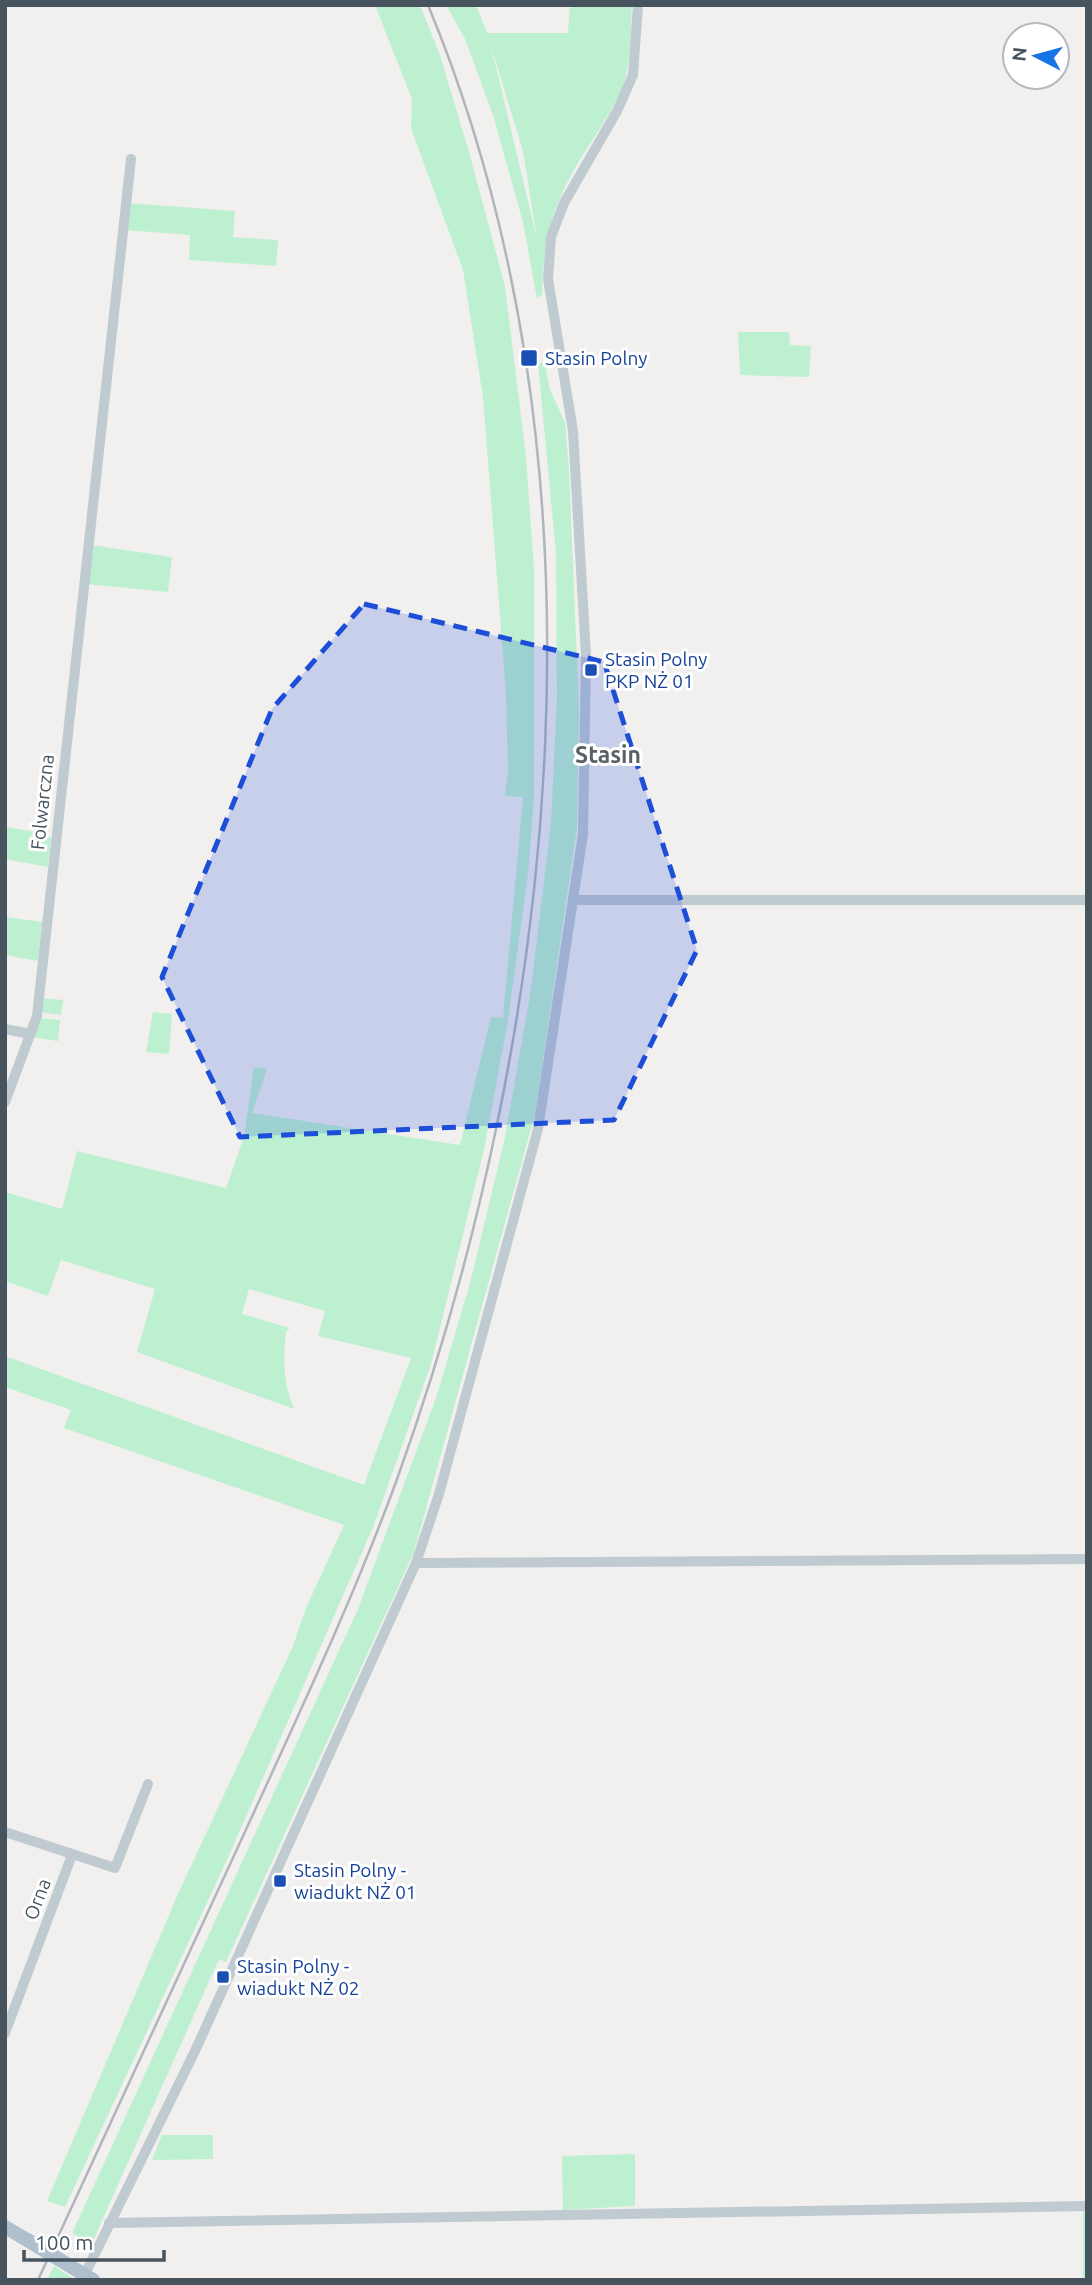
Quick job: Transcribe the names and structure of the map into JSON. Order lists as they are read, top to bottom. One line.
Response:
{"streets":{"street":["Folwarczna","Orna"]},"districts":["Stasin"],"places":{"transit":["Stasin Polny","Stasin Polny PKP NŻ 01","Stasin Polny - wiadukt NŻ 01","Stasin Polny - wiadukt NŻ 02"]},"scale_bar":"100 m","north":"left"}
